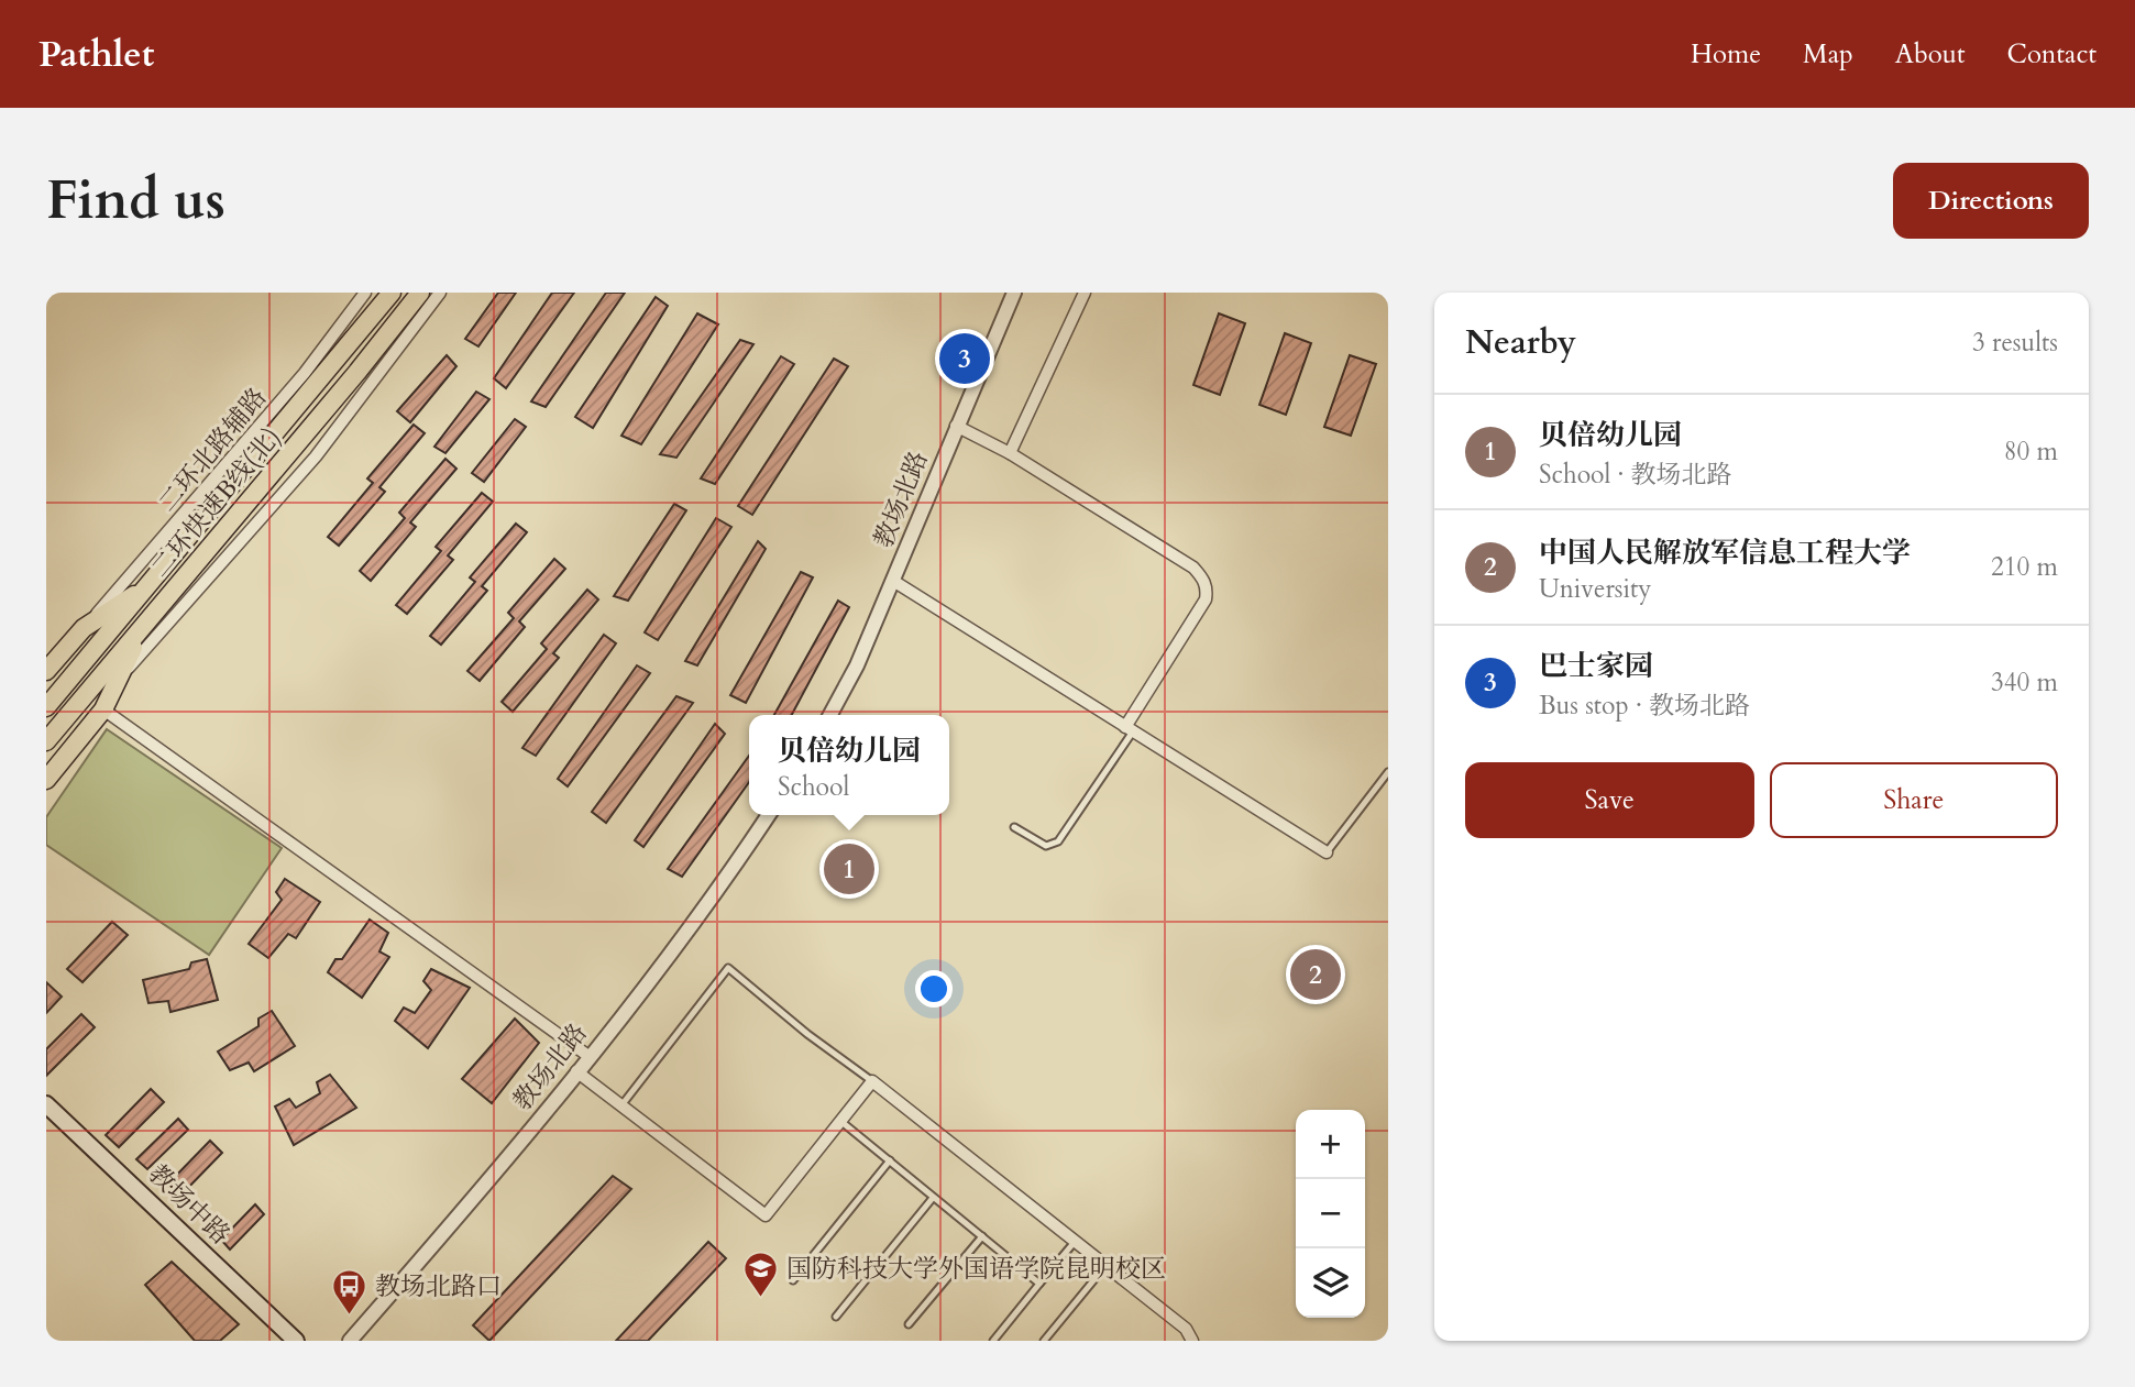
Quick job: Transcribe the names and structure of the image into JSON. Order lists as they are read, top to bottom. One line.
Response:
{"streets":{"highway":["二环快速B线(北)"],"main road":["教场中路"],"street":["二环北路辅路","教场北路"]},"places":{"school or university":["国防科技大学外国语学院昆明校区"],"bus stop":["教场北路口"]},"page":{"header":"Pathlet","nav":["Home","Map","About","Contact"],"buttons":["Directions",["Save","Share"]],"title":"Find us","heading":["Nearby","3 results"],"pins":["3","1","2"],"list":[{"mark":"1","name":"贝倍幼儿园","note":"School · 教场北路","value":"80 m"},{"mark":"2","name":"中国人民解放军信息工程大学","note":"University","value":"210 m"},{"mark":"3","name":"巴士家园","note":"Bus stop · 教场北路","value":"340 m"}],"popup":["贝倍幼儿园","School"],"map_buttons":["+","−"]}}
